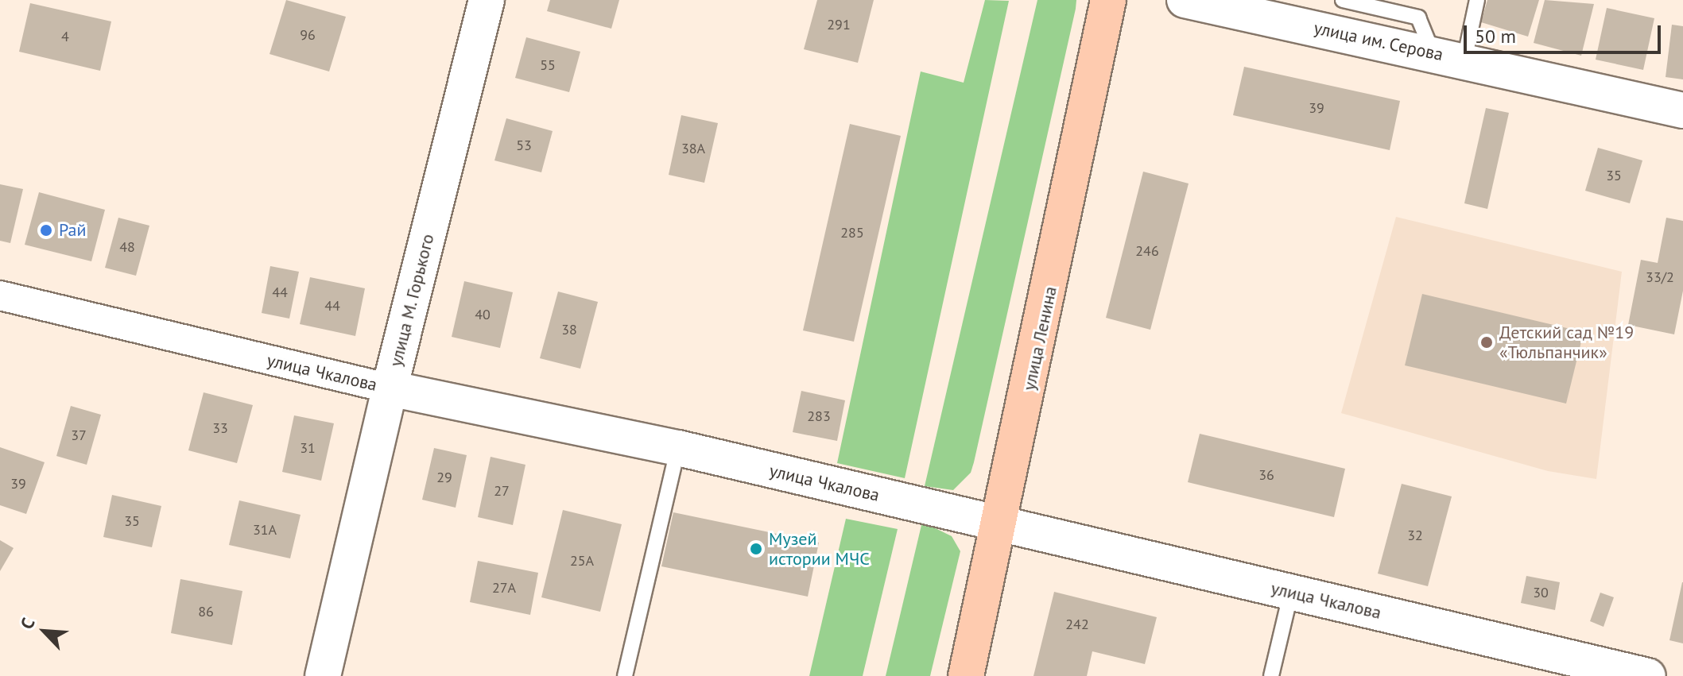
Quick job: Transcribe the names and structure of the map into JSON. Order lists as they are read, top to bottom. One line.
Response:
{"streets":{"main road":["улица Ленина"],"street":["улица им. Серова","улица М. Горького","улица Чкалова"]},"crossings":[["улица М. Горького","улица Чкалова"],["улица Ленина","улица Чкалова"]],"places":["Рай","Детский сад №19 «Тюльпанчик»","Музей истории МЧС"],"house_numbers":["291","96","4","55","39","53","38А","35","285","48","246","33/2","44","44","40","38","283","33","37","31","36","29","39","27","35","31А","32","25А","27А","30","86","242"],"scale_bar":"50 m","north":"top left"}
